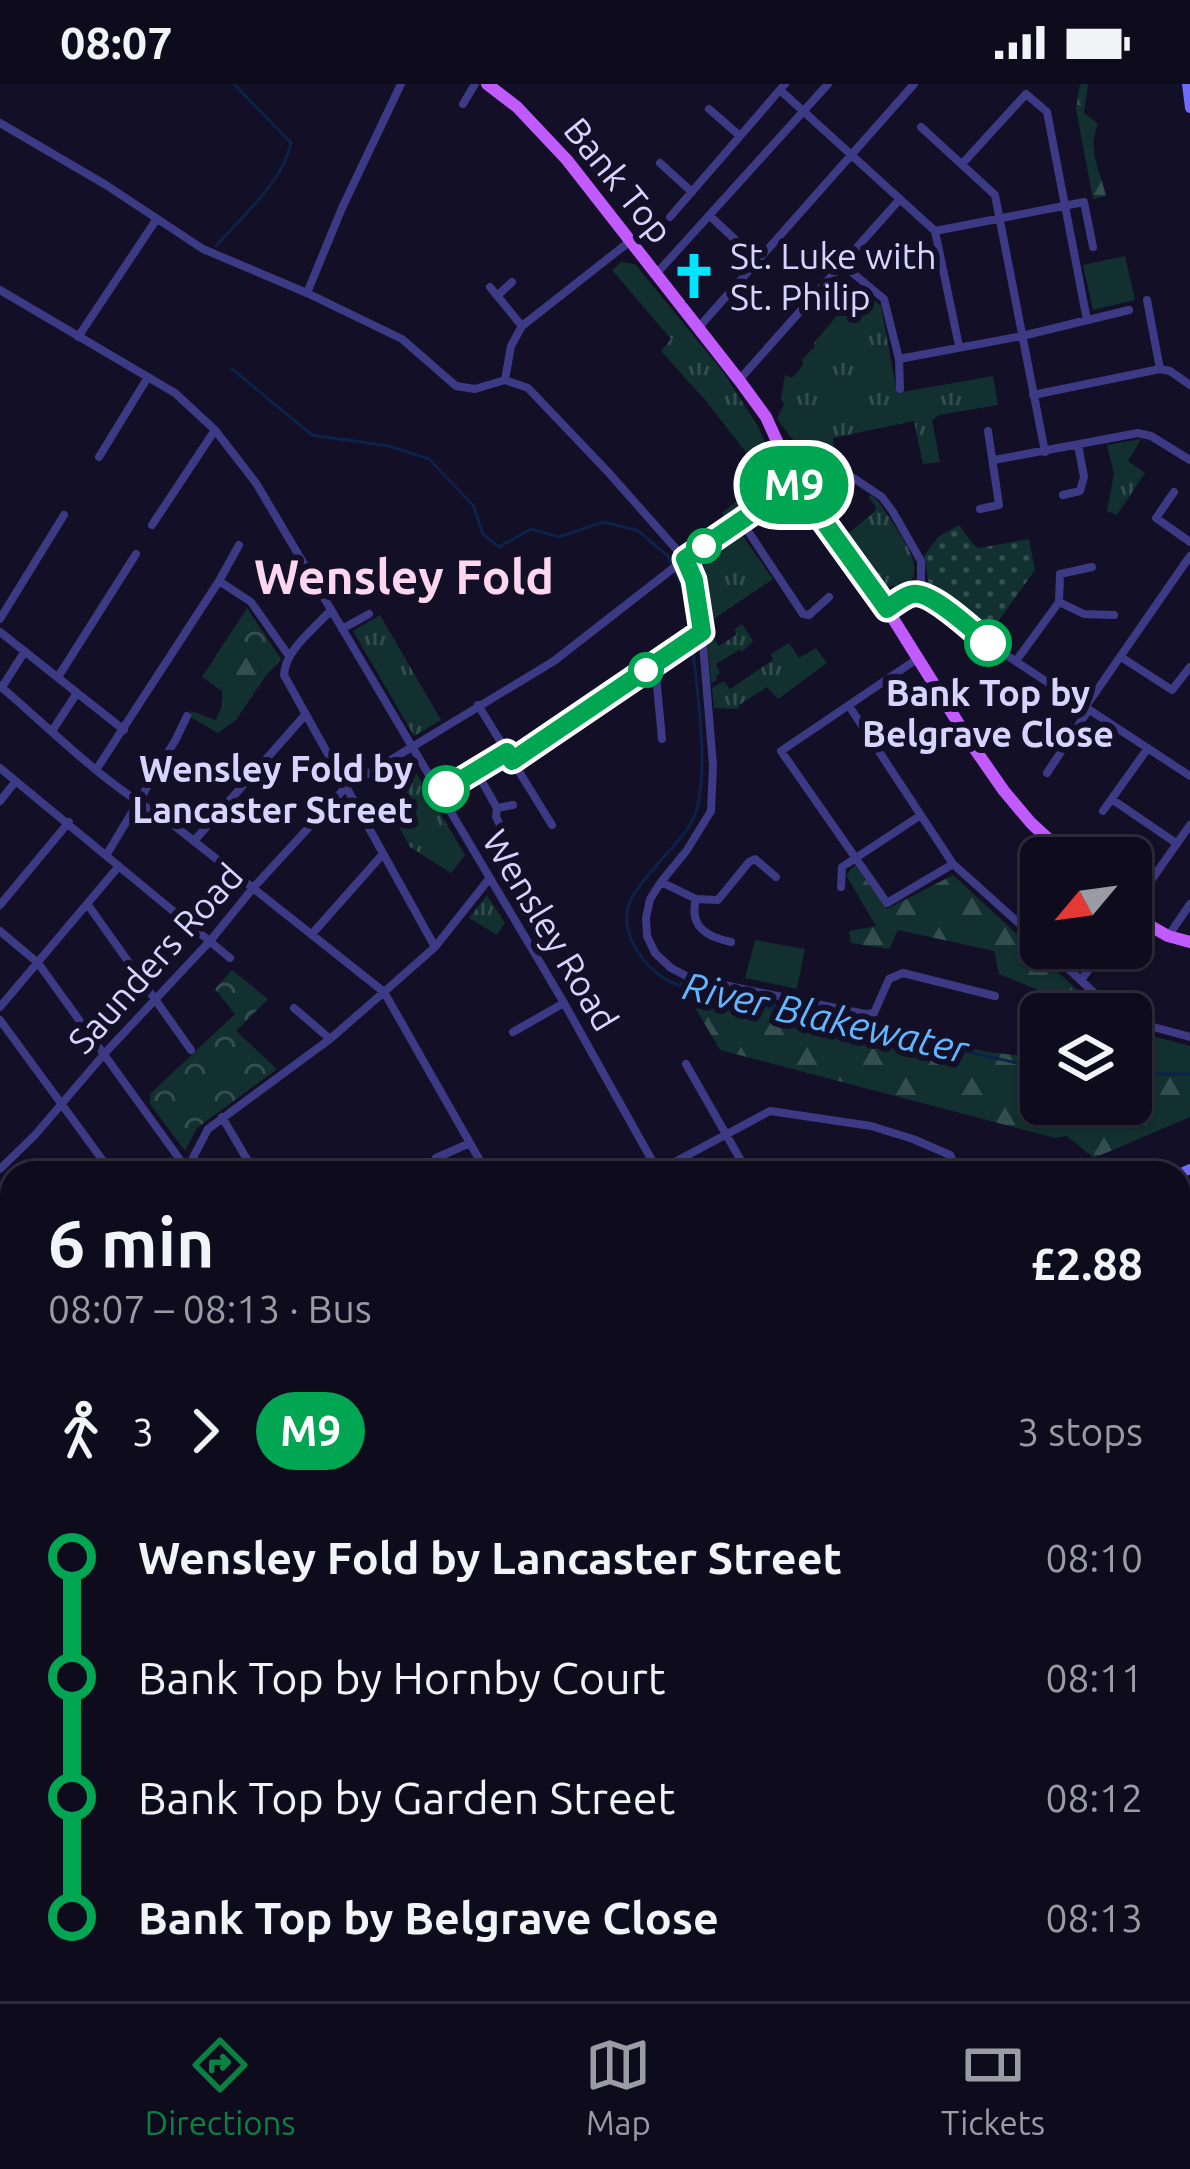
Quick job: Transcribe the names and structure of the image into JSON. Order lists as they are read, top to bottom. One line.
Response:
{"streets":{"main road":["Bank Top"],"street":["Wensley Road","Saunders Road"]},"crossings":[["Bank Top","Saunders Road"],["Wensley Road","Saunders Road"]],"districts":["Wensley Fold"],"water":["River Blakewater"],"places":{"church":["St. Luke with St. Philip"],"other":["Bank Top by Belgrave Close","Wensley Fold by Lancaster Street"]},"lines":["bus line M9"],"north":"bottom left","page":{"status":"08:07","on_map":"M9","heading":["6 min","08:07 – 08:13 · Bus","£2.88"],"legs":["3","M9","3 stops"],"list":[{"name":"Wensley Fold by Lancaster Street","value":"08:10"},{"name":"Bank Top by Hornby Court","value":"08:11"},{"name":"Bank Top by Garden Street","value":"08:12"},{"name":"Bank Top by Belgrave Close","value":"08:13"}],"tabs":["Directions","Map","Tickets"]}}
